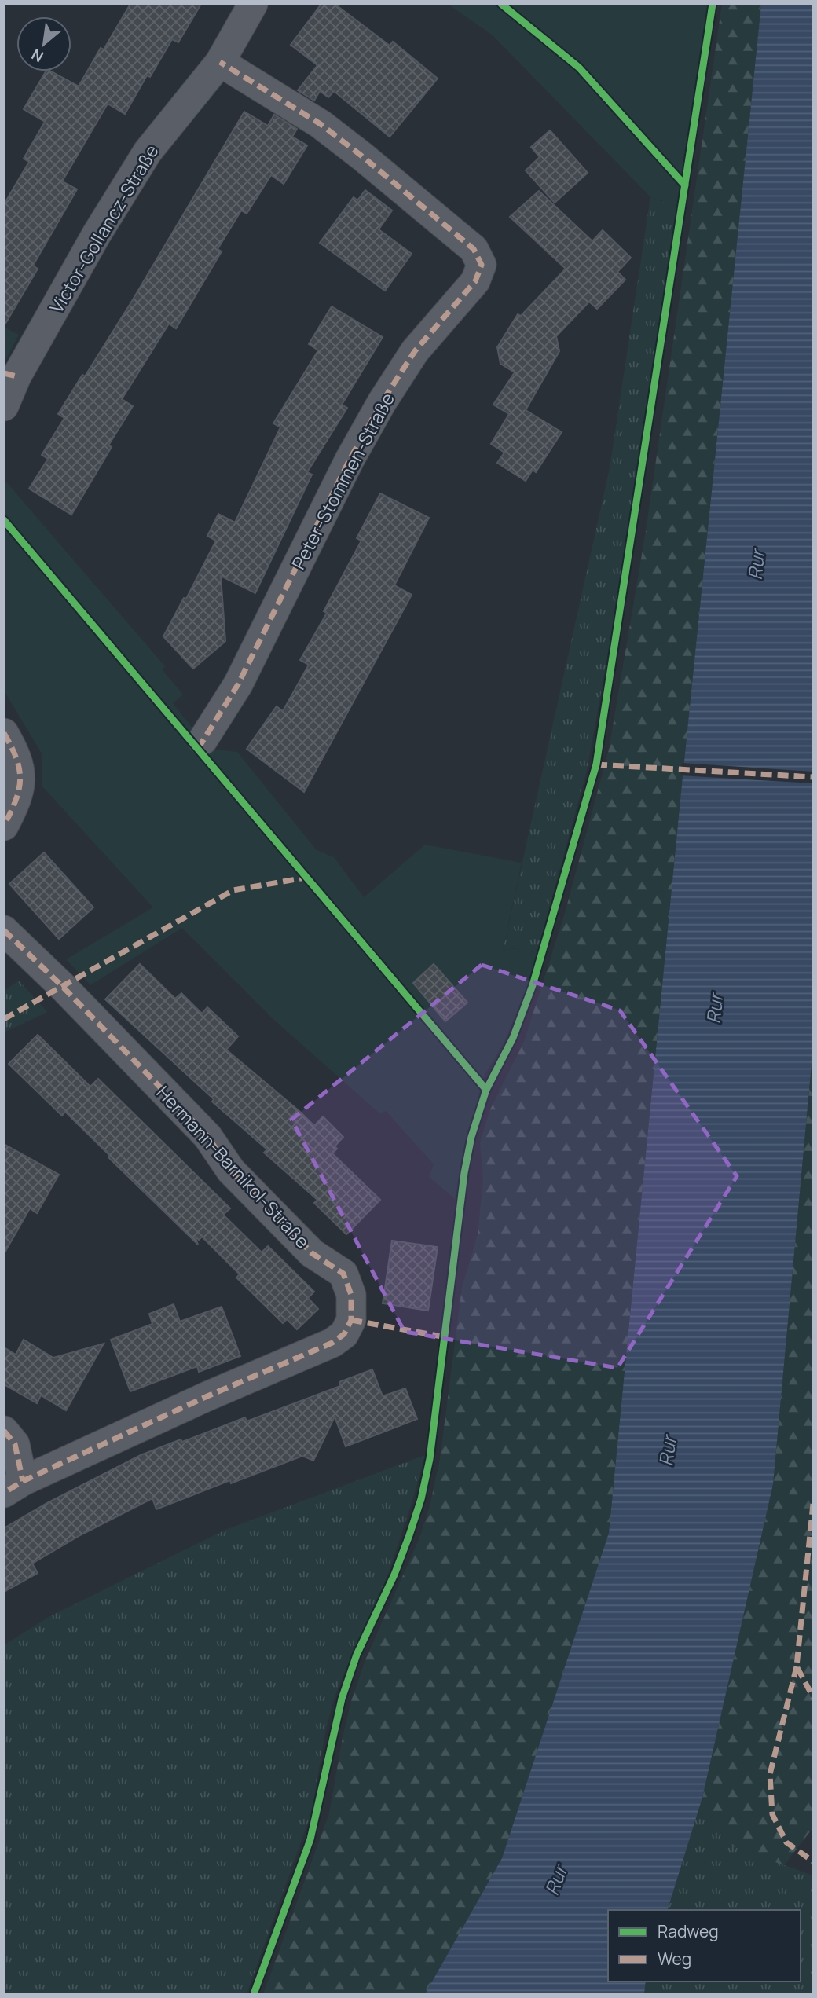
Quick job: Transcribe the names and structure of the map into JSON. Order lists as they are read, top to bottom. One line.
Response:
{"streets":{"street":["Victor-Gollancz-Straße","Peter-Stommen-Straße","Hermann-Barnikol-Straße"]},"crossings":[["Victor-Gollancz-Straße","Peter-Stommen-Straße"]],"water":["Rur"],"legend":["Radweg","Weg"],"north":"bottom left"}
